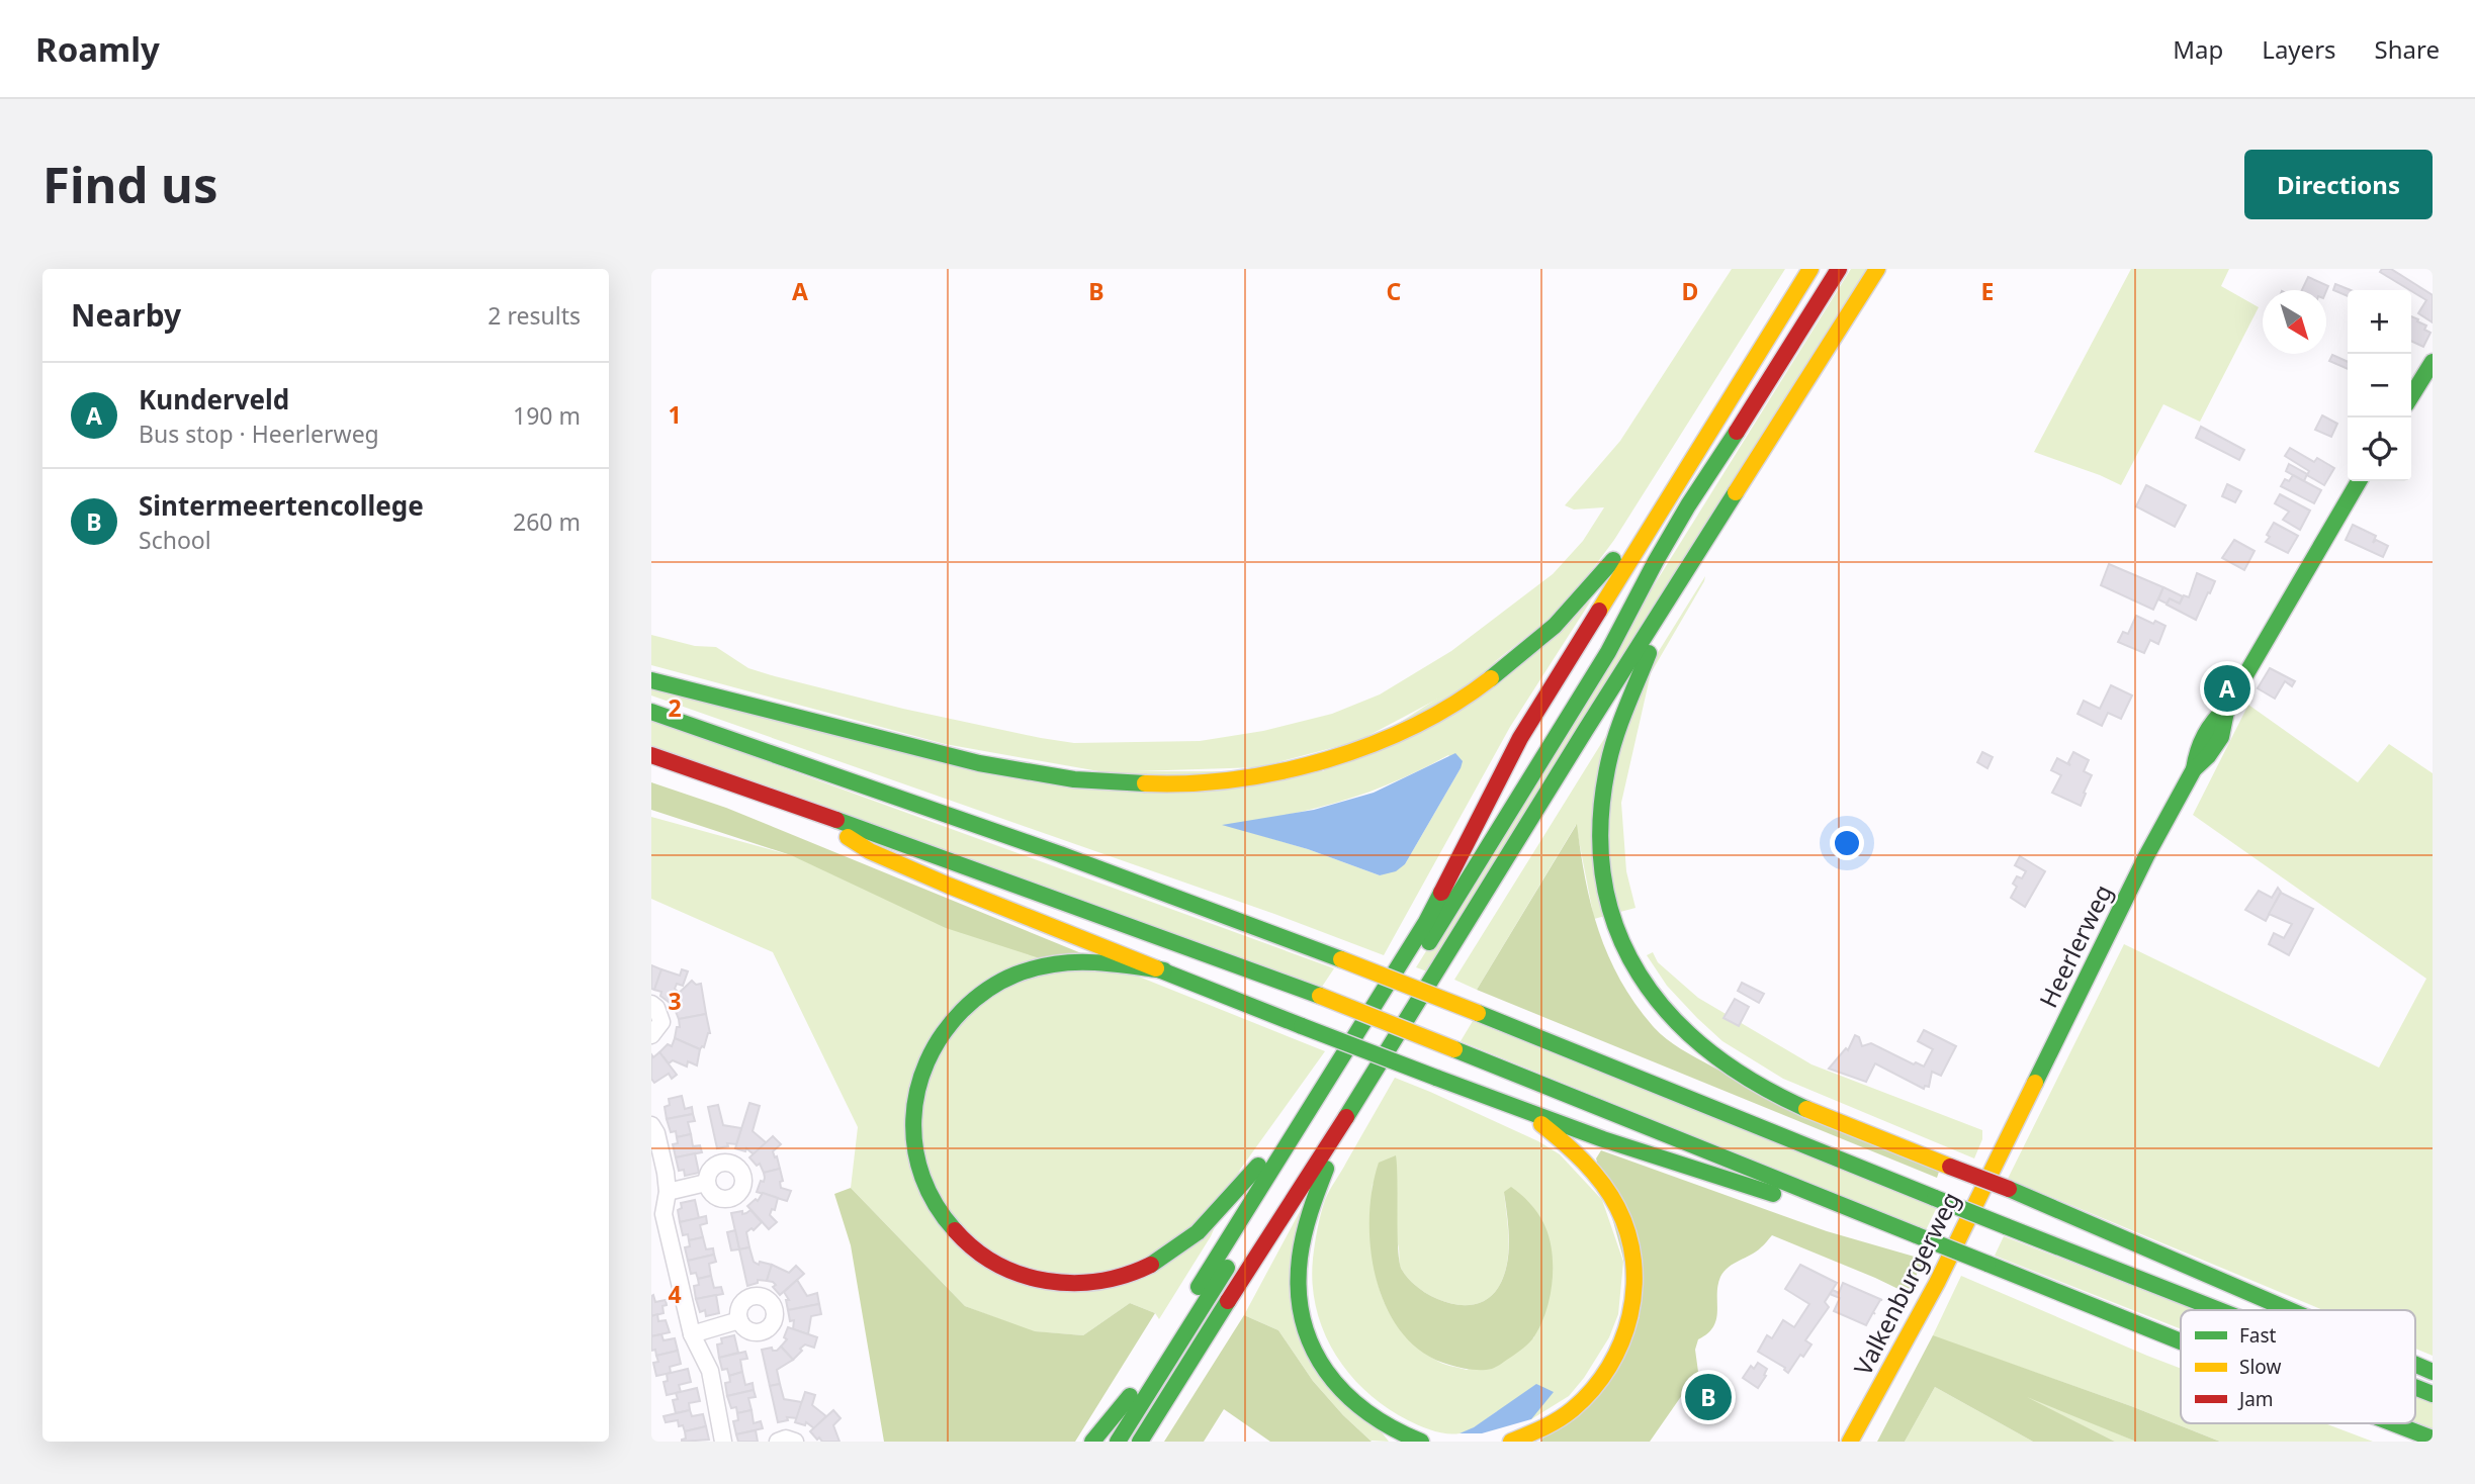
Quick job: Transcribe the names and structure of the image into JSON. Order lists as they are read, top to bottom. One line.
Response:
{"streets":{"main road":["Heerlerweg","Valkenburgerweg"]},"crossings":[["Heerlerweg","Valkenburgerweg"]],"legend":["Fast","Slow","Jam"],"north":"bottom right","page":{"header":"Roamly","nav":["Map","Layers","Share"],"buttons":"Directions","title":"Find us","heading":["Nearby","2 results"],"map_buttons":["+","−"],"list":[{"mark":"A","name":"Kunderveld","note":"Bus stop · Heerlerweg","value":"190 m"},{"mark":"B","name":"Sintermeertencollege","note":"School","value":"260 m"}],"pins":["A","B"]},"grid":{"columns":["A","B","C","D","E"],"rows":["1","2","3","4"]}}
